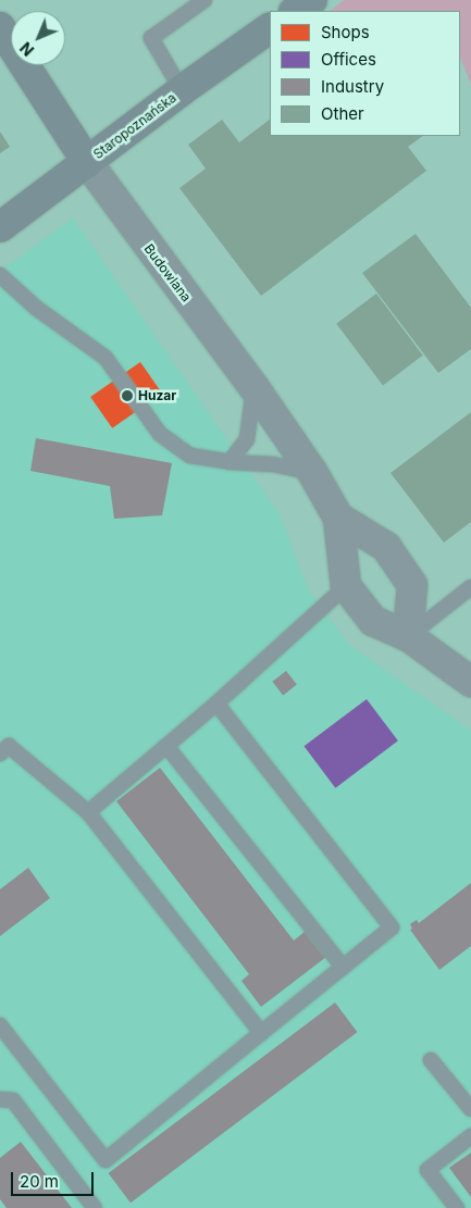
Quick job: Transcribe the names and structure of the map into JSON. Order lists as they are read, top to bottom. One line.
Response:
{"streets":{"street":["Staropoznańska","Budowlana"]},"crossings":[["Staropoznańska","Budowlana"]],"places":["Huzar"],"legend":["Shops","Offices","Industry","Other"],"scale_bar":"20 m","north":"bottom left"}
